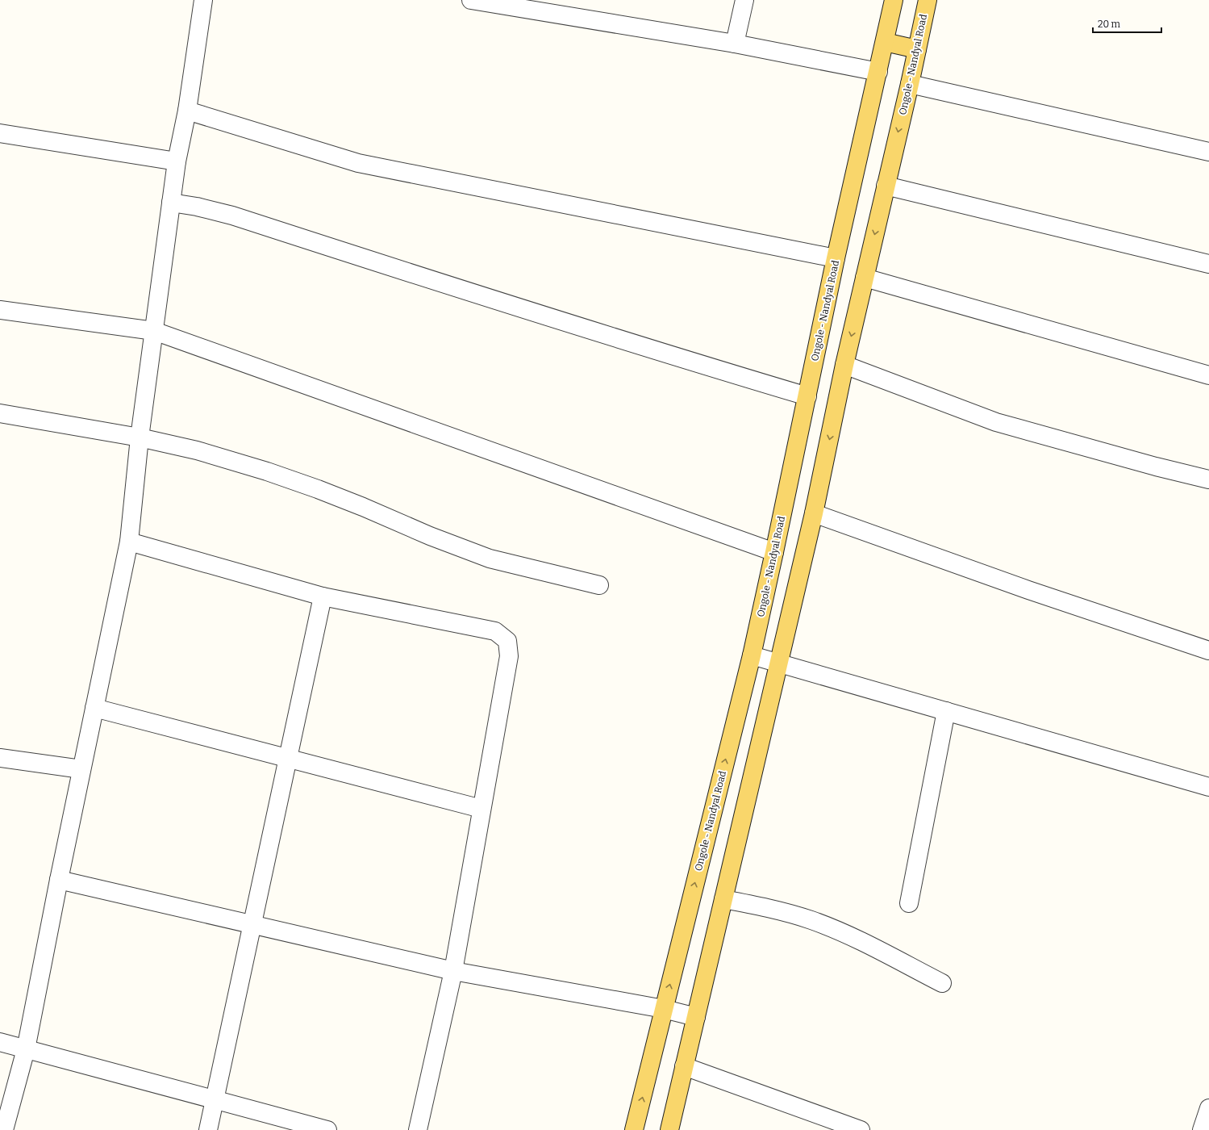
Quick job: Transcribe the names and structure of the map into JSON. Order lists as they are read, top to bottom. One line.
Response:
{"streets":{"main road":["Ongole - Nandyal Road"]},"scale_bar":"20 m"}
